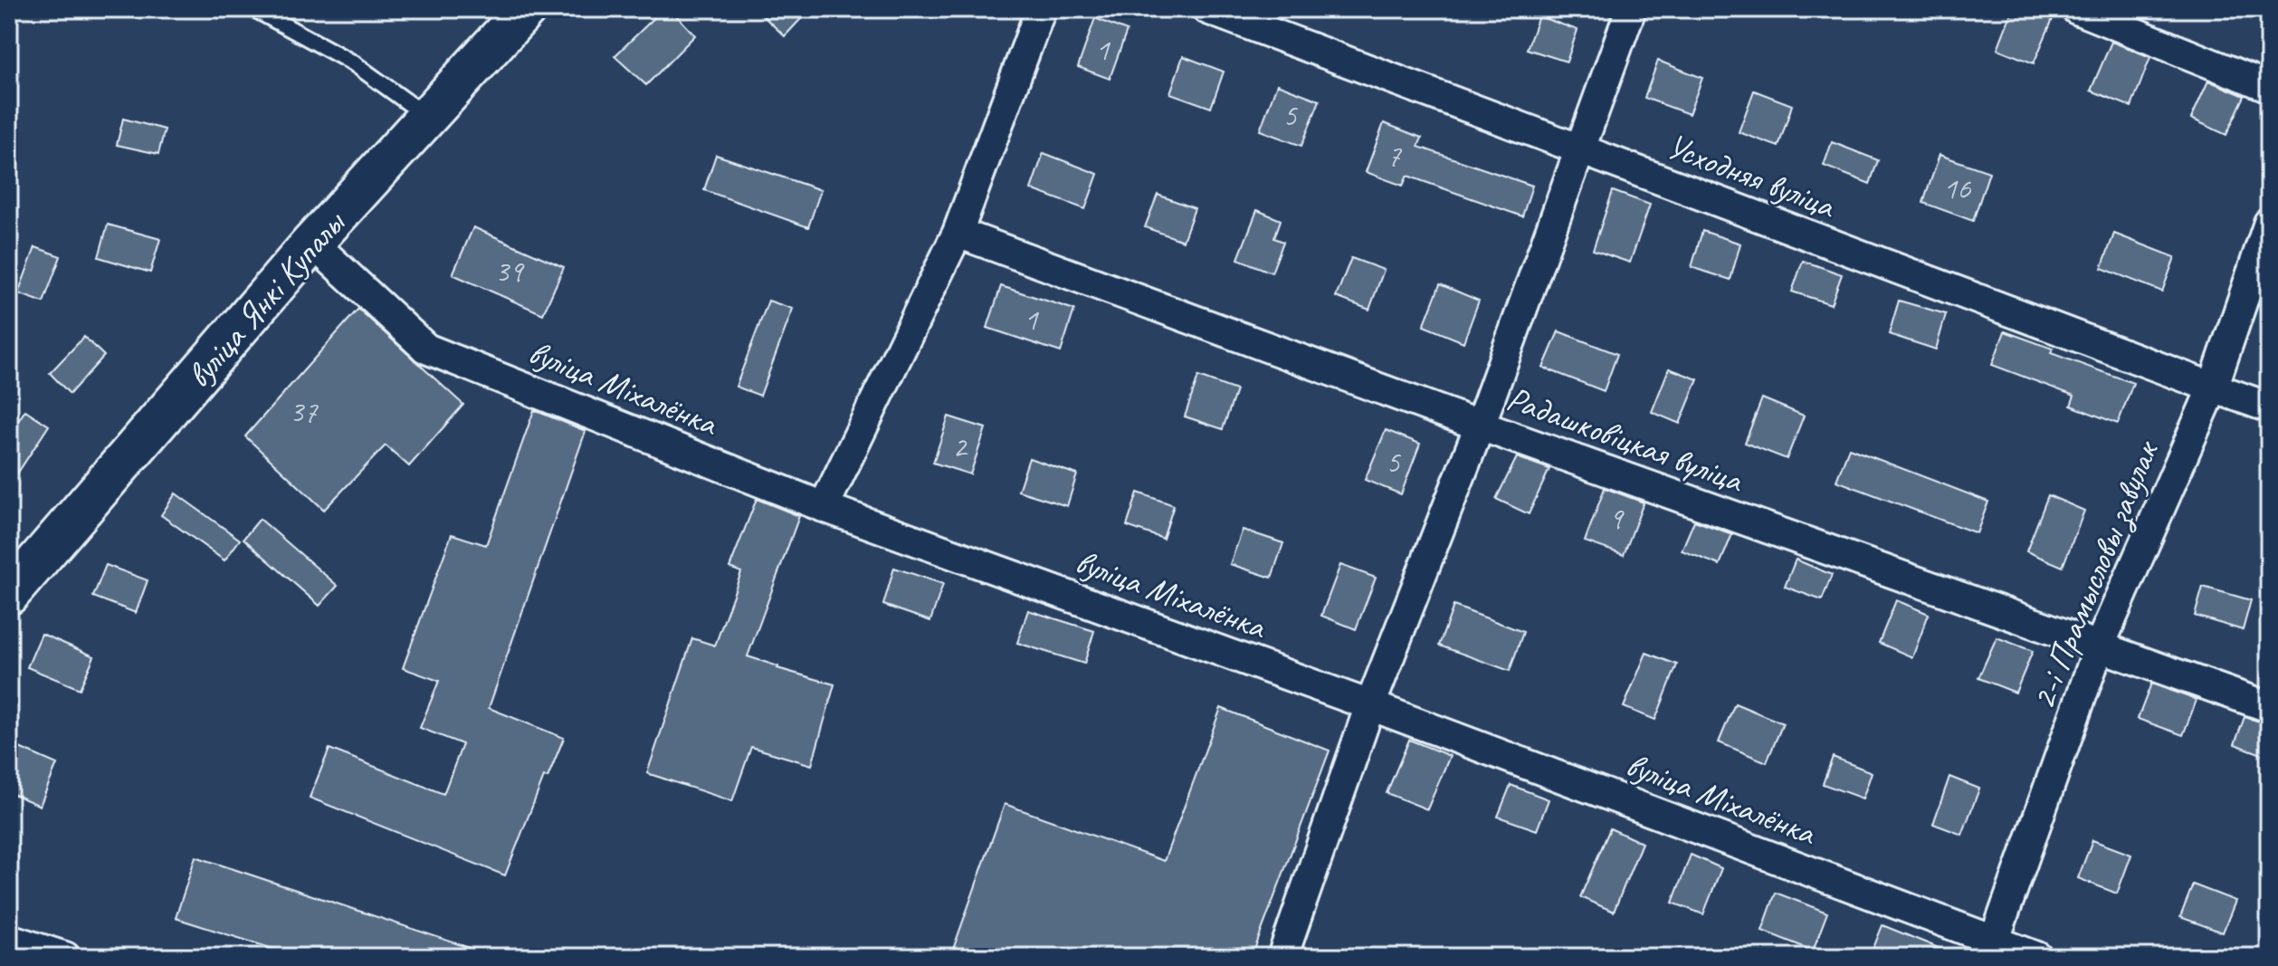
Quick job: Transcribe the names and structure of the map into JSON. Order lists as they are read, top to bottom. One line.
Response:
{"streets":{"main road":["вуліца Янкі Купалы"],"street":["Усходняя вуліца","вуліца Міхалёнка","Радашковіцкая вуліца","2-і Прамысловы завулак"]},"crossings":[["Усходняя вуліца","2-і Прамысловы завулак"],["вуліца Янкі Купалы","вуліца Міхалёнка"],["вуліца Міхалёнка","2-і Прамысловы завулак"],["Радашковіцкая вуліца","2-і Прамысловы завулак"]],"house_numbers":["1","5","7","16","39","1","37","2","5","9"]}
